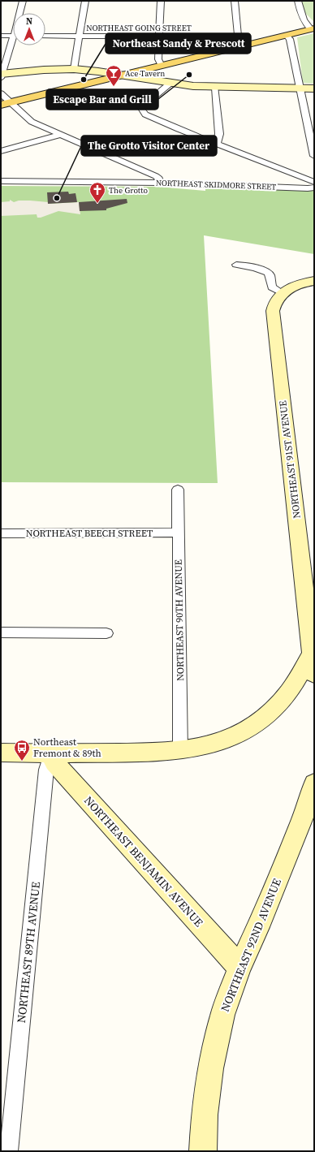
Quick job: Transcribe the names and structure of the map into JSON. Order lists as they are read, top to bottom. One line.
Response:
{"streets":{"street":["NORTHEAST GOING STREET","NORTHEAST SKIDMORE STREET","NORTHEAST 91ST AVENUE","NORTHEAST BEECH STREET","NORTHEAST 90TH AVENUE","NORTHEAST BENJAMIN AVENUE","NORTHEAST 92ND AVENUE","NORTHEAST 89TH AVENUE"]},"crossings":[["NORTHEAST BEECH STREET","NORTHEAST 90TH AVENUE"],["NORTHEAST BENJAMIN AVENUE","NORTHEAST 92ND AVENUE"],["NORTHEAST BENJAMIN AVENUE","NORTHEAST 89TH AVENUE"]],"places":{"other":["Escape Bar and Grill","Northeast Sandy & Prescott","The Grotto Visitor Center"],"bar":["Ace Tavern"],"church":["The Grotto"],"bus stop":["Northeast Fremont & 89th"]},"north":"top"}
